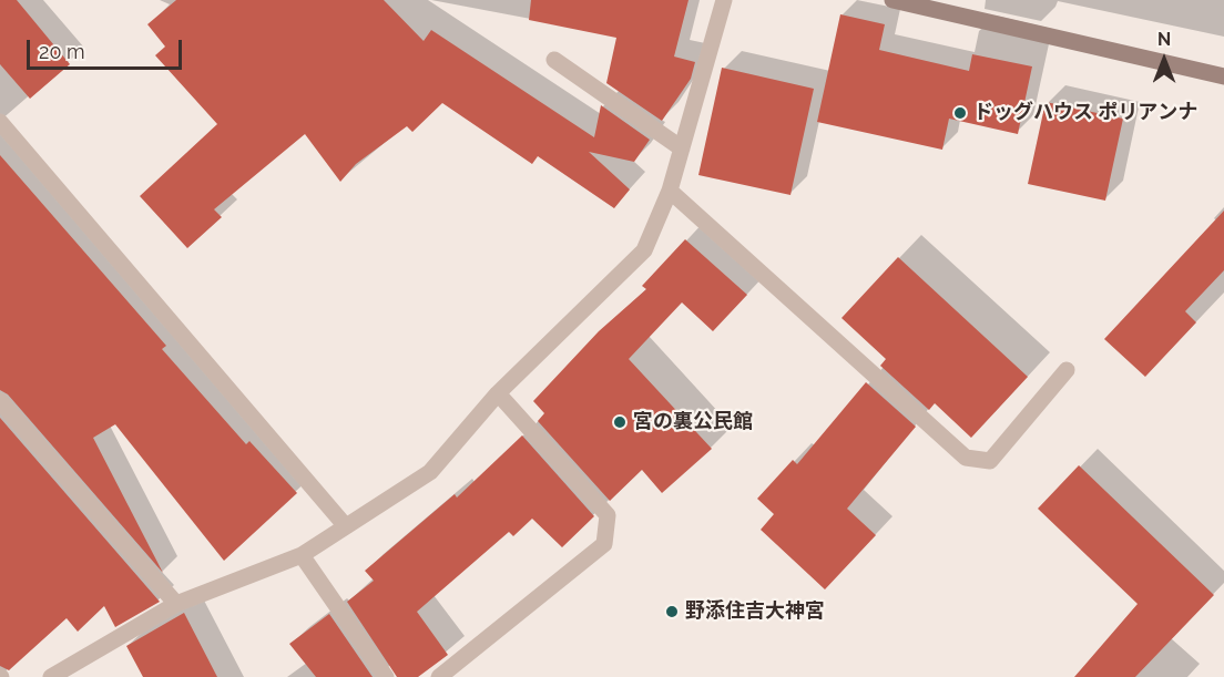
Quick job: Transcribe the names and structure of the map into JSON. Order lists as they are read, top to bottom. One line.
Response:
{"places":["ドッグハウス ポリアンナ","宮の裏公民館","野添住吉大神宮"],"scale_bar":"20 m","north":"top"}
